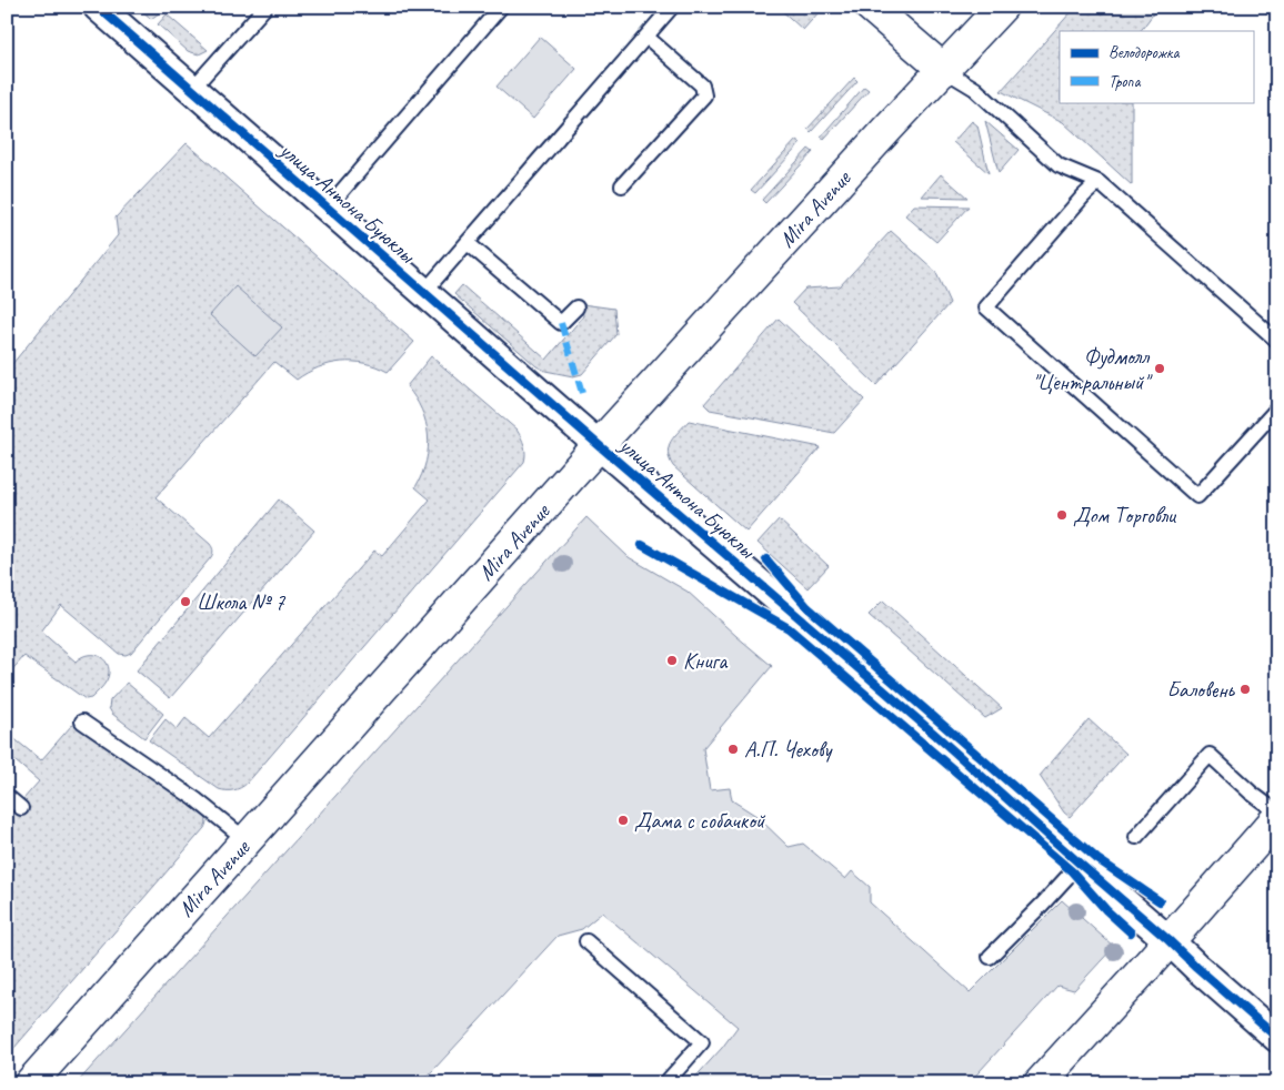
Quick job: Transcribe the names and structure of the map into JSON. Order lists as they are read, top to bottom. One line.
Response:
{"streets":{"main road":["Mira Avenue"],"street":["улица Антона Буюклы"]},"crossings":[["улица Антона Буюклы","Mira Avenue"]],"places":["Фудмолл \"Центральный\"","Дом Торговли","Школа № 7","Книга","Баловень","А.П. Чехову","Дама с собачкой"],"legend":["Велодорожка","Тропа"]}
